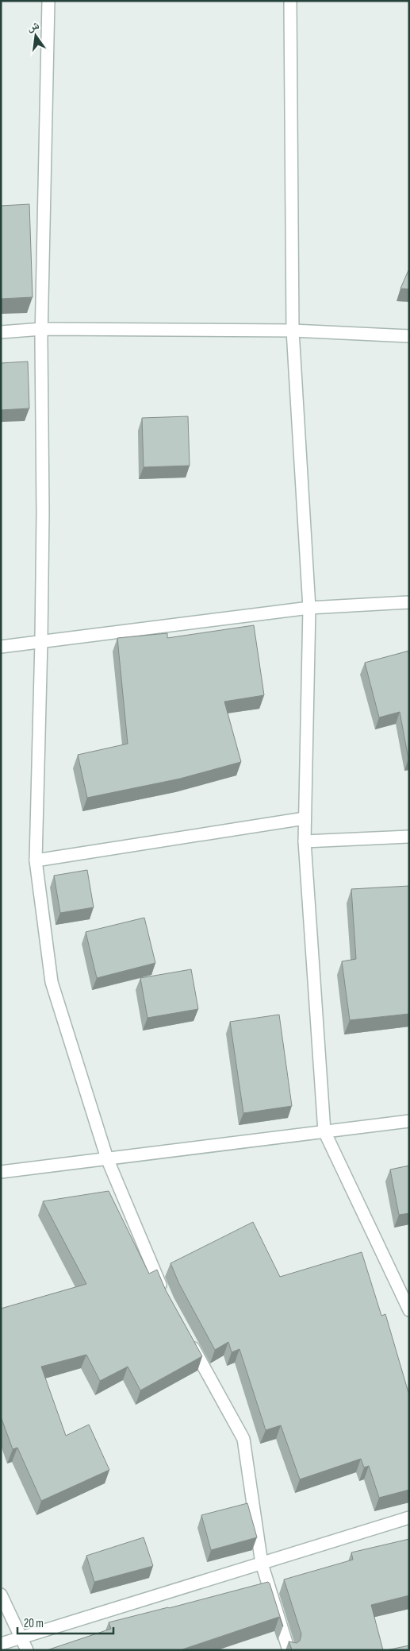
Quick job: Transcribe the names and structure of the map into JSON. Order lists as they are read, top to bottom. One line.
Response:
{"scale_bar":"20 m","north":"top"}
